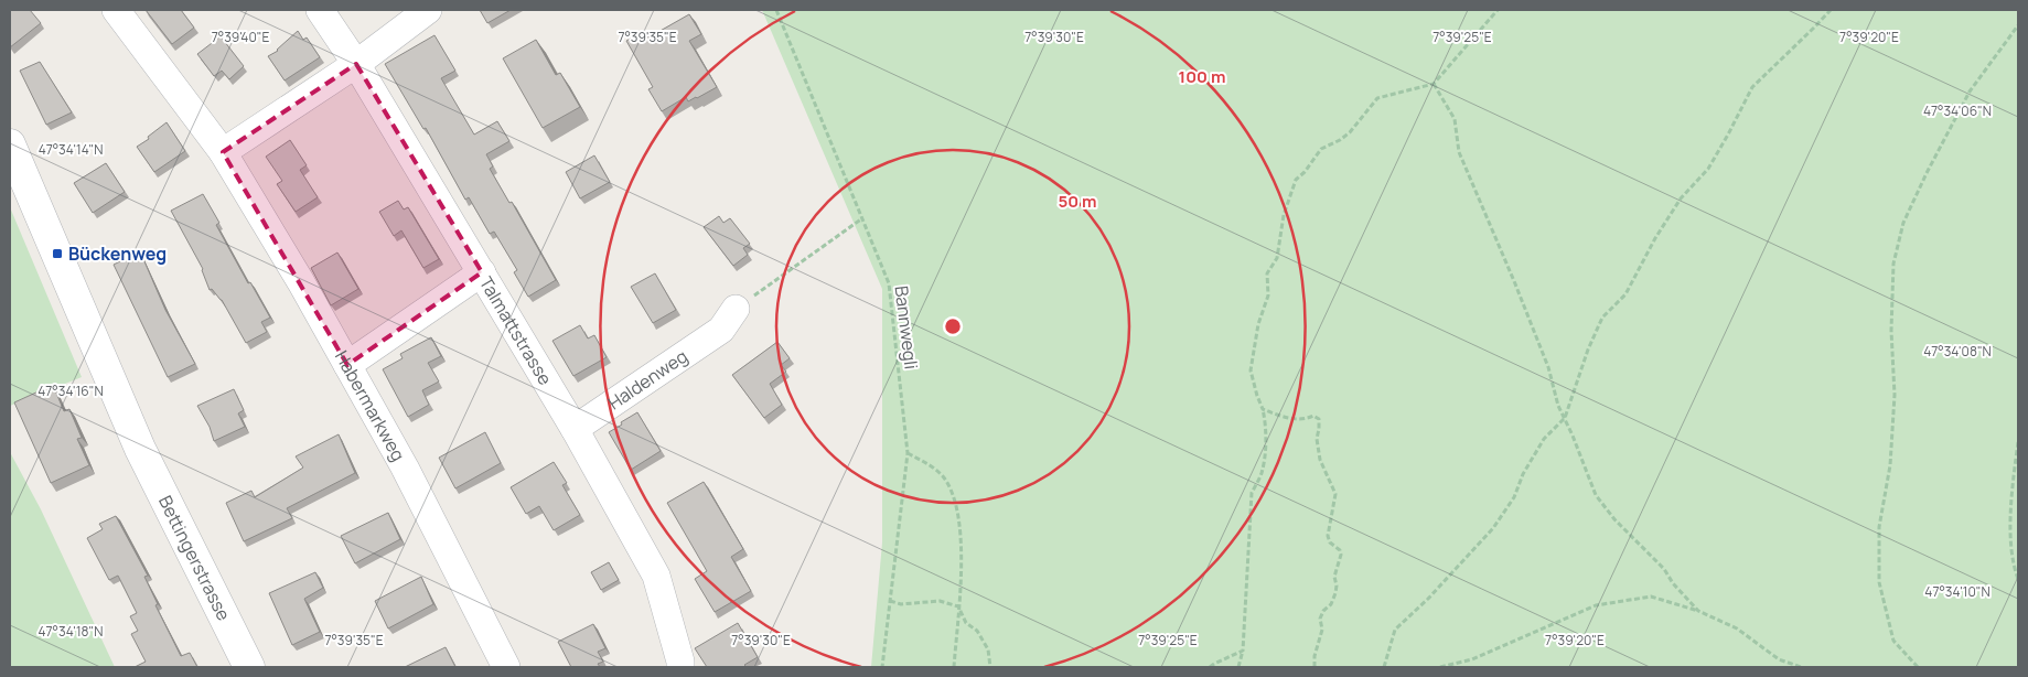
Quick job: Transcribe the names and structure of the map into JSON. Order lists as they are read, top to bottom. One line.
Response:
{"streets":{"street":["Talmattstrasse","Haldenweg","Habermarkweg","Bettingerstrasse"],"path":["Bannwegli"]},"crossings":[["Talmattstrasse","Haldenweg"]],"places":{"transit":["Bückenweg"]},"coordinates":["7°39'40\"E","7°39'35\"E","7°39'30\"E","7°39'25\"E","7°39'20\"E","47°34'06\"N","47°34'14\"N","47°34'08\"N","47°34'16\"N","47°34'10\"N","47°34'18\"N"],"rings":["100 m","50 m"]}
